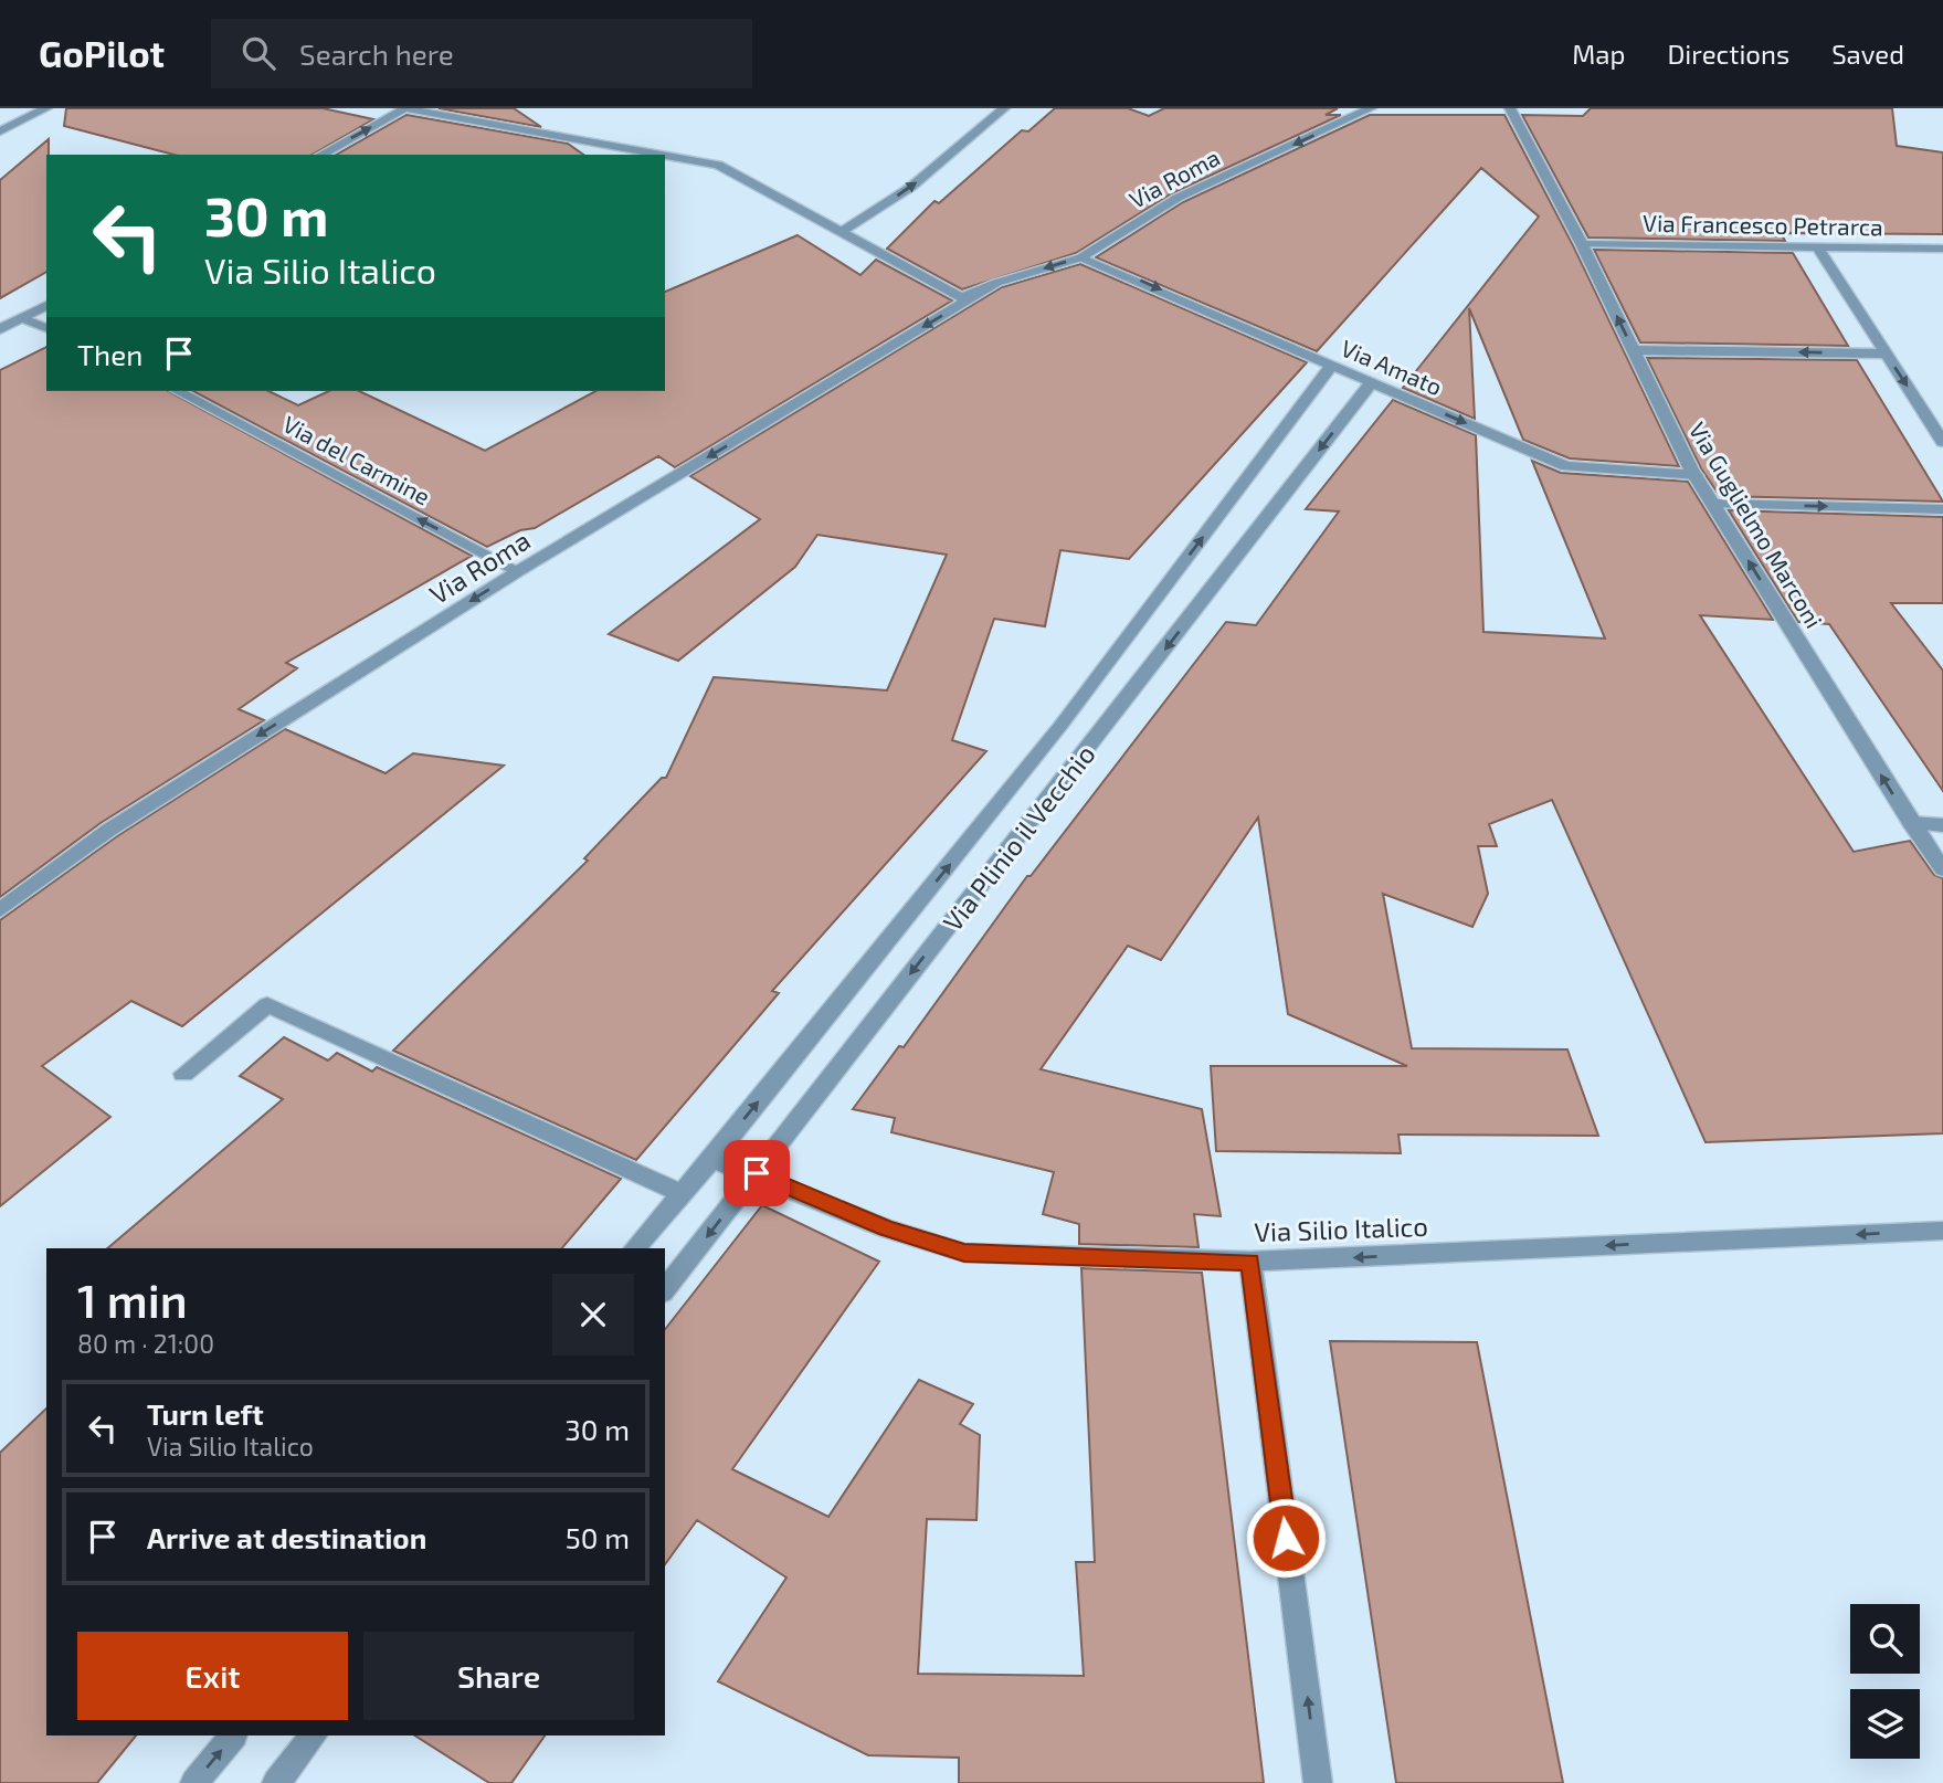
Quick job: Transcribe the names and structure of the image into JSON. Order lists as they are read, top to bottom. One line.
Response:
{"streets":{"street":["Via Roma","Via Francesco Petrarca","Via Amato","Via del Carmine","Via Guglielmo Marconi","Via Plinio il Vecchio","Via Silio Italico"]},"crossings":[["Via Roma","Via Amato"],["Via Roma","Via del Carmine"],["Via Francesco Petrarca","Via Guglielmo Marconi"],["Via Amato","Via Guglielmo Marconi"],["Via Amato","Via Plinio il Vecchio"],["Via Plinio il Vecchio","Via Silio Italico"]],"one_way":["Via Roma","Via Amato","Via del Carmine","Via Guglielmo Marconi","Via Silio Italico"],"page":{"header":"GoPilot","search":"Search here","nav":["Map","Directions","Saved"],"turn":["30 m","Via Silio Italico"],"then":"Then","heading":["1 min","80 m · 21:00"],"list":[{"name":"Turn left","note":"Via Silio Italico","value":"30 m"},{"name":"Arrive at destination","value":"50 m"}],"buttons":["Exit","Share"]}}
